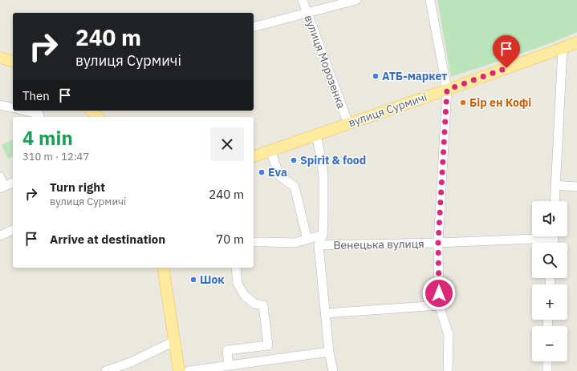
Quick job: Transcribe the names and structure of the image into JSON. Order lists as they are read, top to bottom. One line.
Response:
{"streets":{"main road":["вулиця Сурмичі"],"street":["вулиця Морозенка","Венецька вулиця"]},"crossings":[["вулиця Морозенка","вулиця Сурмичі"]],"places":["АТБ-маркет","Бір ен Кофі","Spirit & food","Eva","Шок"],"page":{"turn":["240 m","вулиця Сурмичі"],"then":"Then","heading":["4 min","310 m · 12:47"],"list":[{"name":"Turn right","note":"вулиця Сурмичі","value":"240 m"},{"name":"Arrive at destination","value":"70 m"}],"map_buttons":["+","−"]}}
